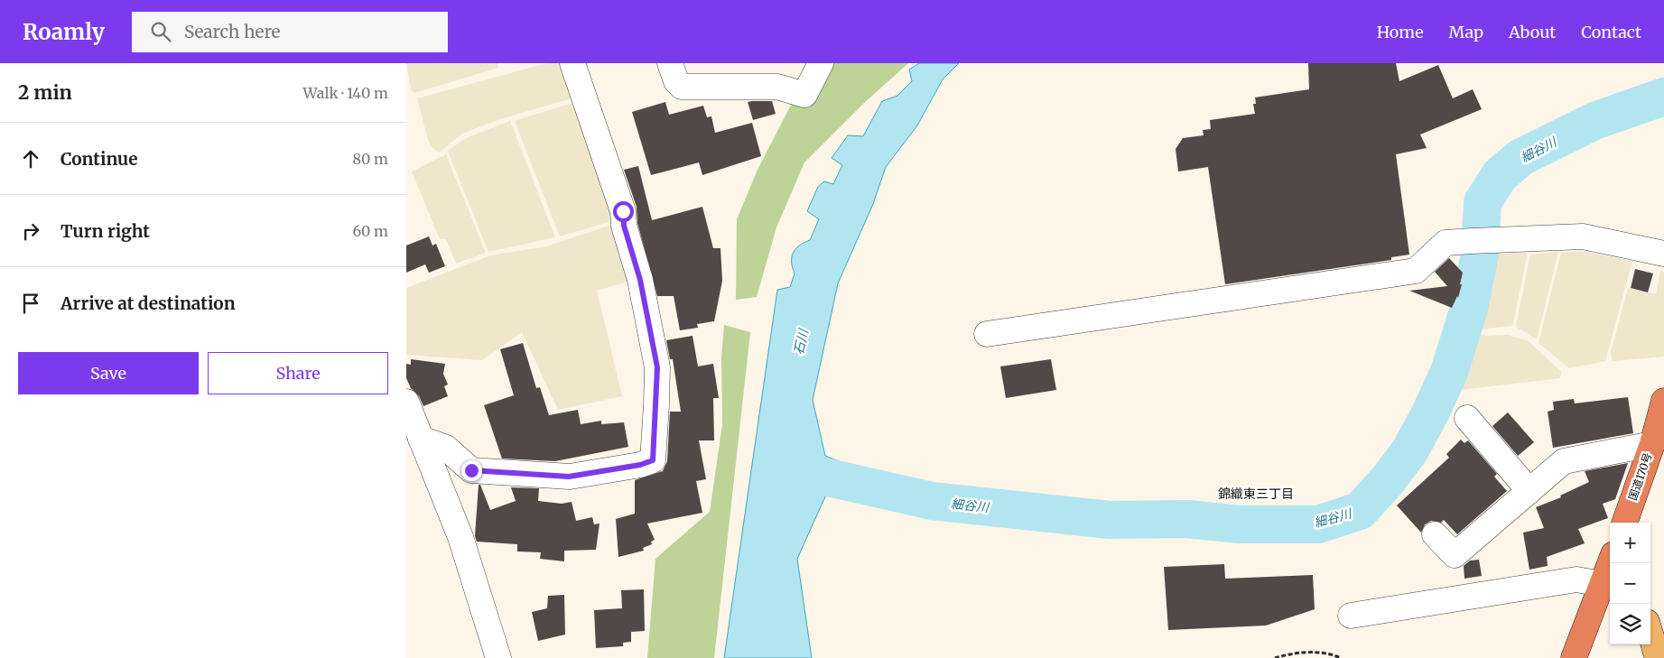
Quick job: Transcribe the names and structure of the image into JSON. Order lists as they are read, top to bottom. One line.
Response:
{"streets":{"highway":["国道170号"]},"districts":["錦織東三丁目"],"water":["細谷川","石川"],"page":{"header":"Roamly","search":"Search here","nav":["Home","Map","About","Contact"],"heading":["2 min","Walk · 140 m"],"list":[["Continue","80 m"],["Turn right","60 m"],"Arrive at destination"],"buttons":["Save","Share"],"map_buttons":["+","−"]}}
